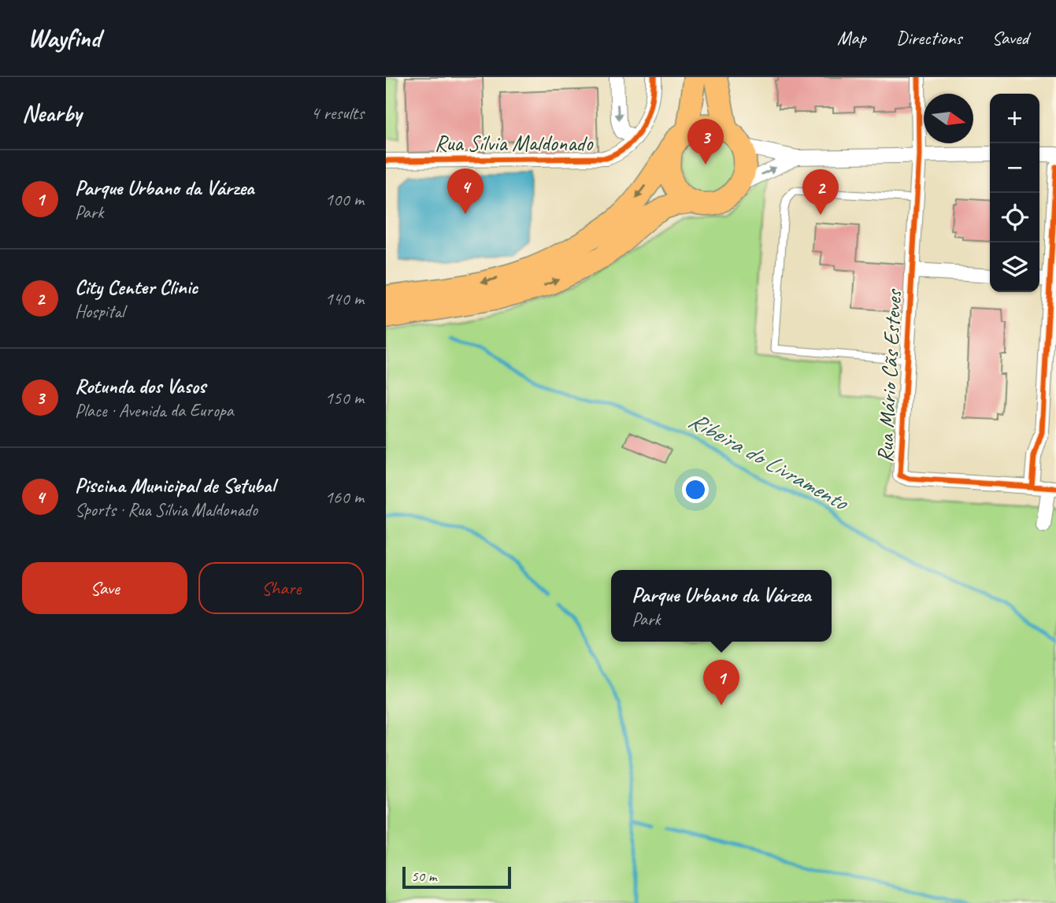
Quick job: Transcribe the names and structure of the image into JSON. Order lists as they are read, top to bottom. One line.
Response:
{"streets":{"street":["Rua Sílvia Maldonado","Rua Mário Cãs Esteves"]},"water":["Ribeira do Livramento"],"scale_bar":"50 m","north":"right","page":{"header":"Wayfind","nav":["Map","Directions","Saved"],"heading":["Nearby","4 results"],"map_buttons":["+","−"],"pins":["3","4","2","1"],"list":[{"mark":"1","name":"Parque Urbano da Várzea","note":"Park","value":"100 m"},{"mark":"2","name":"City Center Clinic","note":"Hospital","value":"140 m"},{"mark":"3","name":"Rotunda dos Vasos","note":"Place · Avenida da Europa","value":"150 m"},{"mark":"4","name":"Piscina Municipal de Setubal","note":"Sports · Rua Sílvia Maldonado","value":"160 m"}],"buttons":["Save","Share"],"popup":["Parque Urbano da Várzea","Park"],"scale":"50 m"}}
